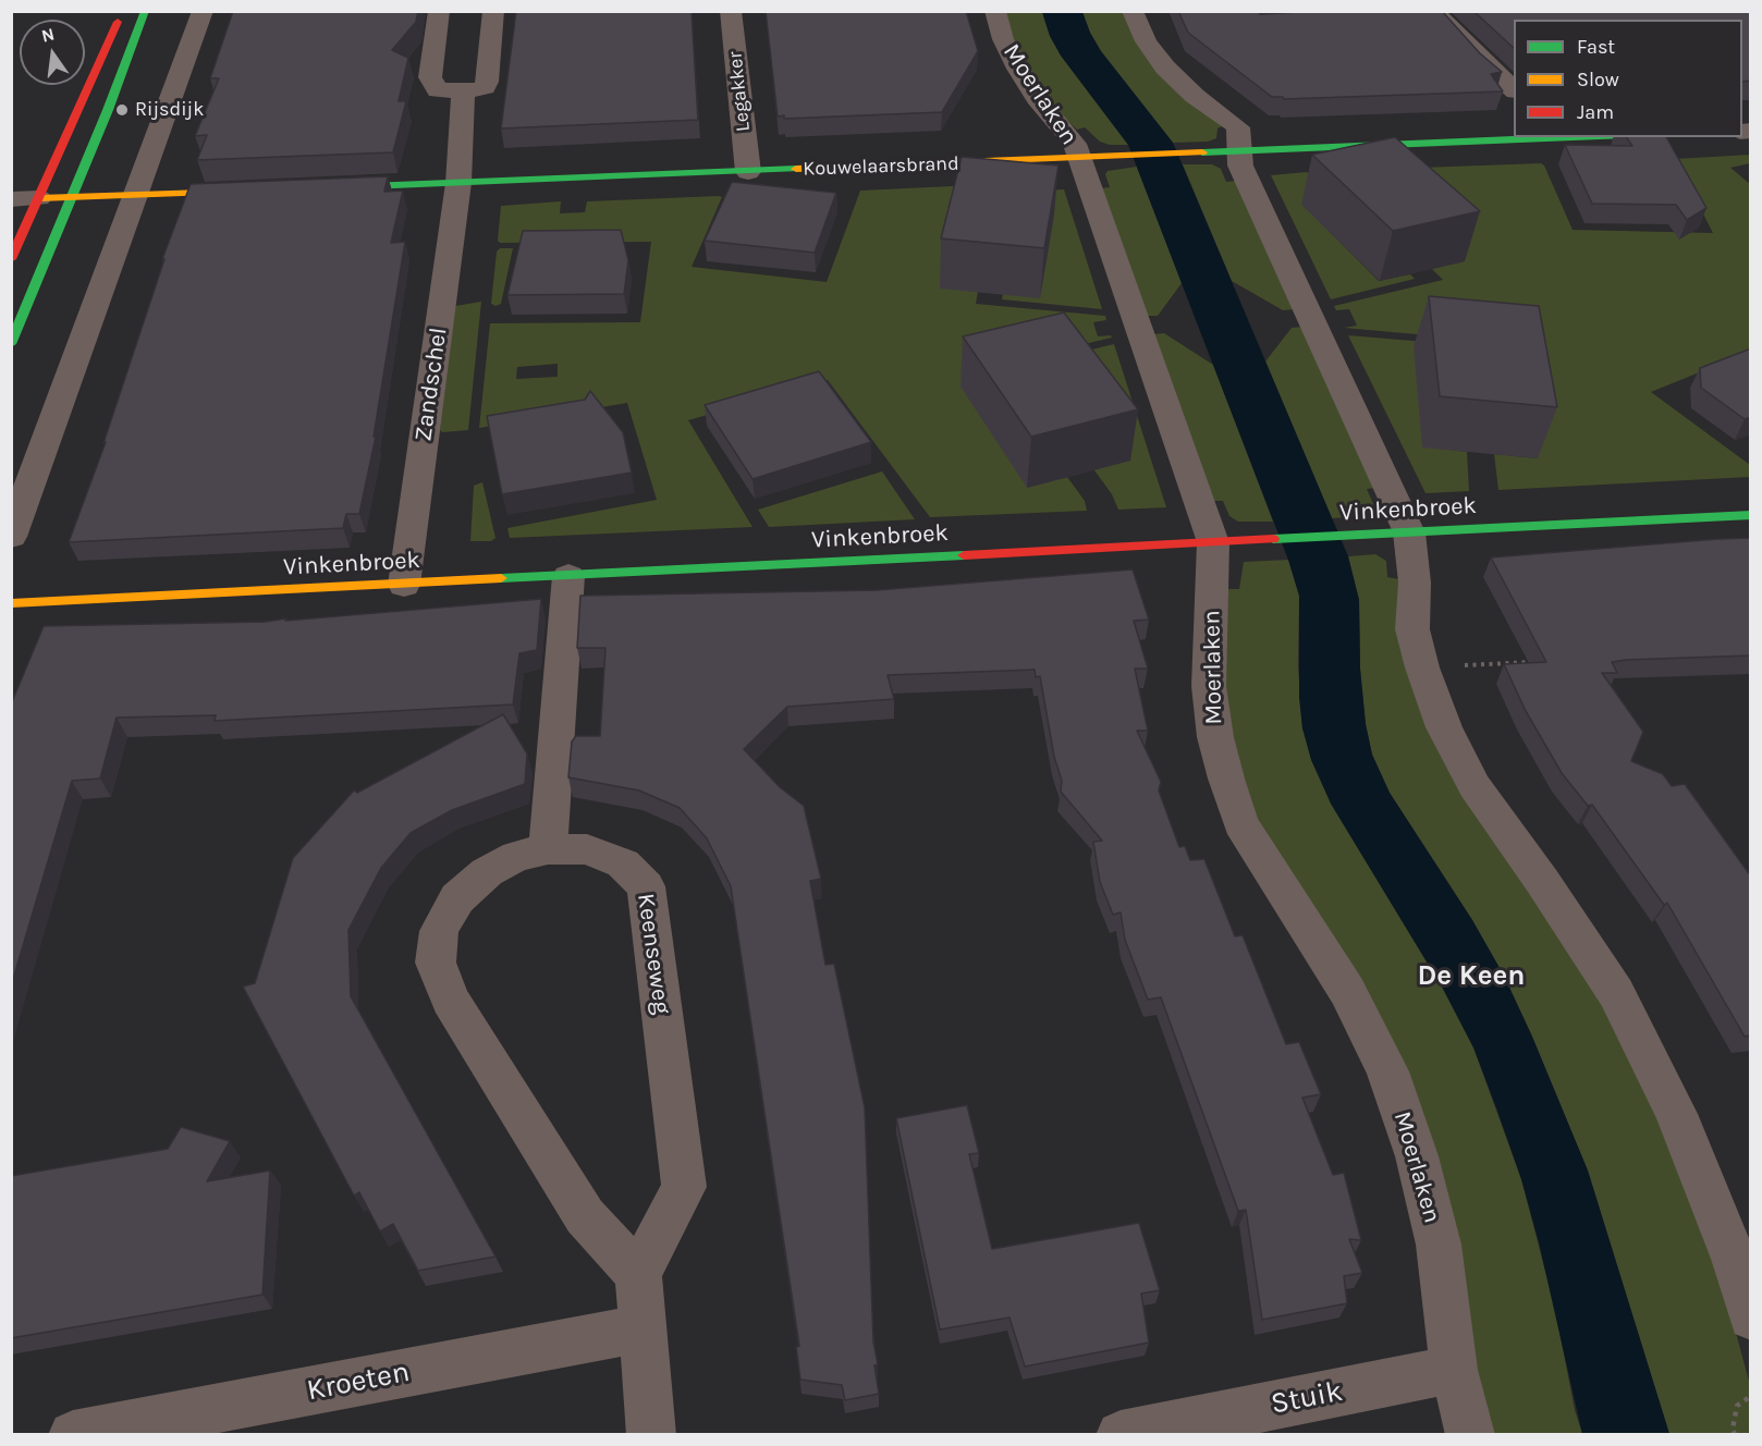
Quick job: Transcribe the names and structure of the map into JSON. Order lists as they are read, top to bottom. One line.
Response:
{"streets":{"street":["Legakker","Moerlaken","Kouwelaarsbrand","Zandschel","Vinkenbroek","Keenseweg","Kroeten","Stuik"]},"crossings":[["Legakker","Kouwelaarsbrand"],["Moerlaken","Kouwelaarsbrand"],["Moerlaken","Vinkenbroek"],["Moerlaken","Stuik"],["Kouwelaarsbrand","Zandschel"],["Zandschel","Vinkenbroek"]],"districts":["De Keen"],"places":["Rijsdijk"],"legend":["Fast","Slow","Jam"],"north":"top"}
